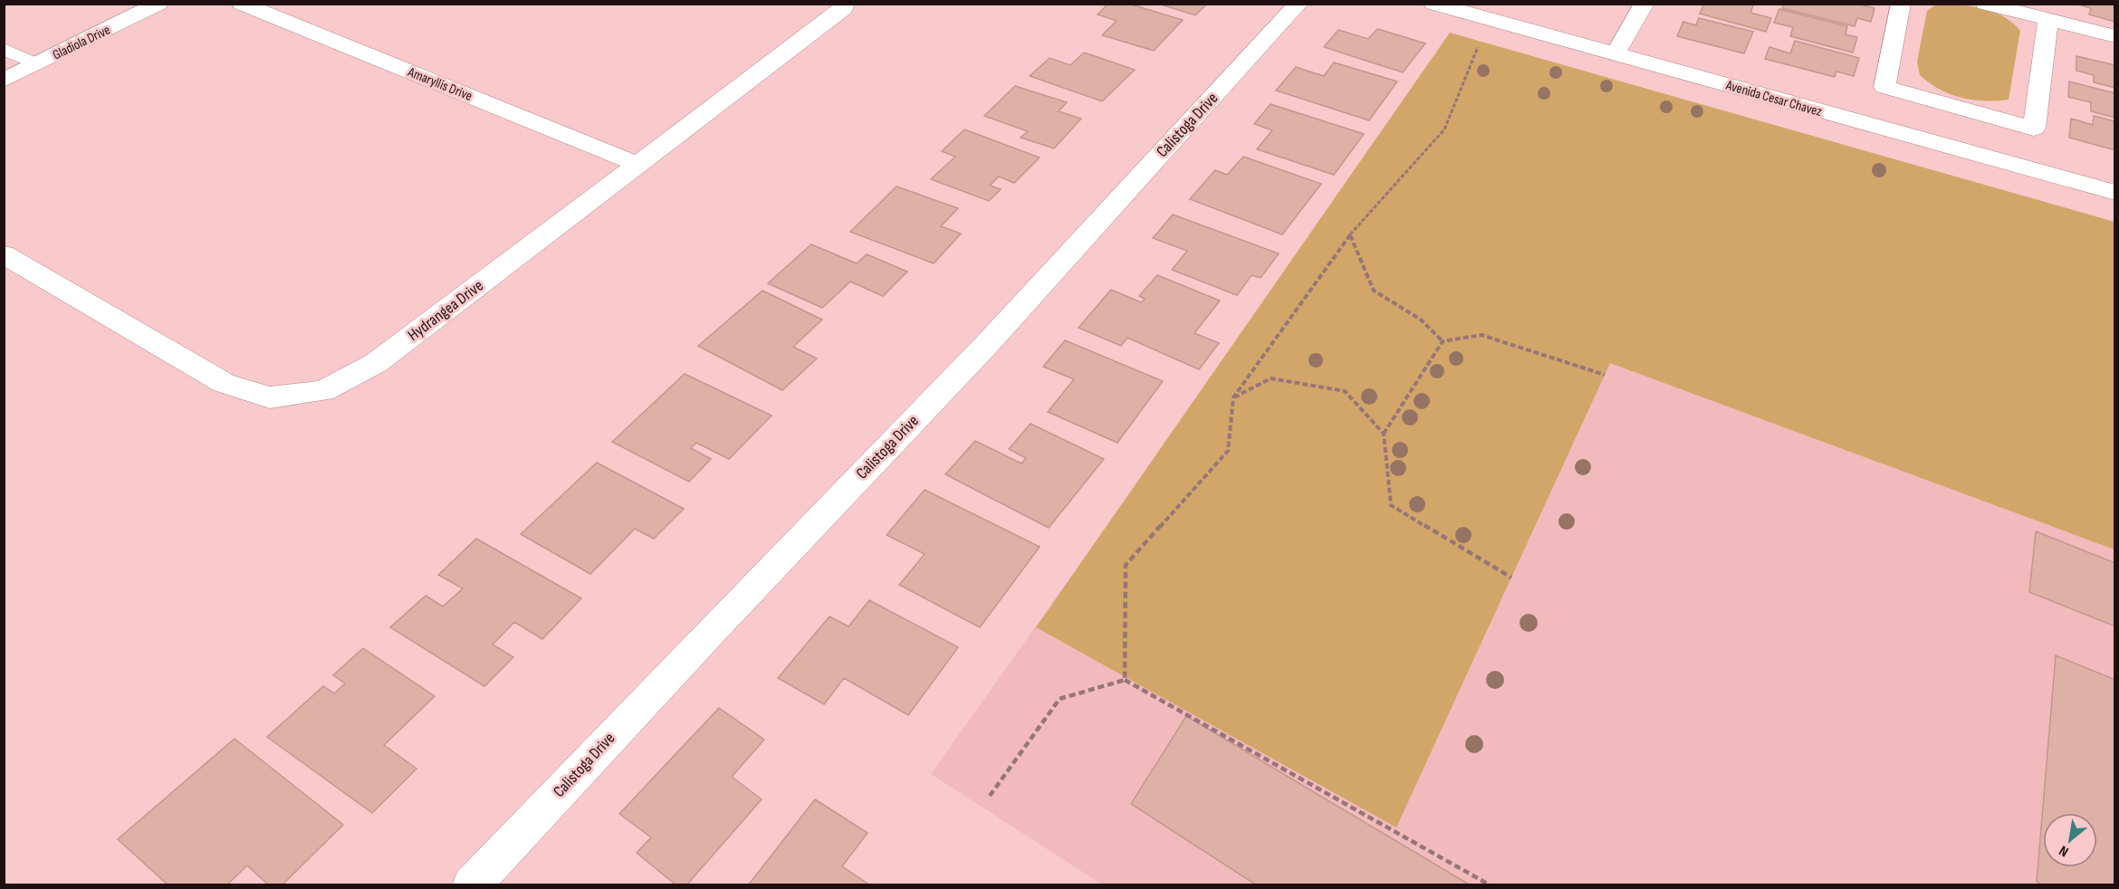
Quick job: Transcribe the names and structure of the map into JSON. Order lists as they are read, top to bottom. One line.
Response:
{"streets":{"street":["Gladiola Drive","Amaryllis Drive","Avenida Cesar Chavez","Calistoga Drive","Hydrangea Drive"]},"crossings":[["Amaryllis Drive","Hydrangea Drive"]],"north":"bottom left"}
